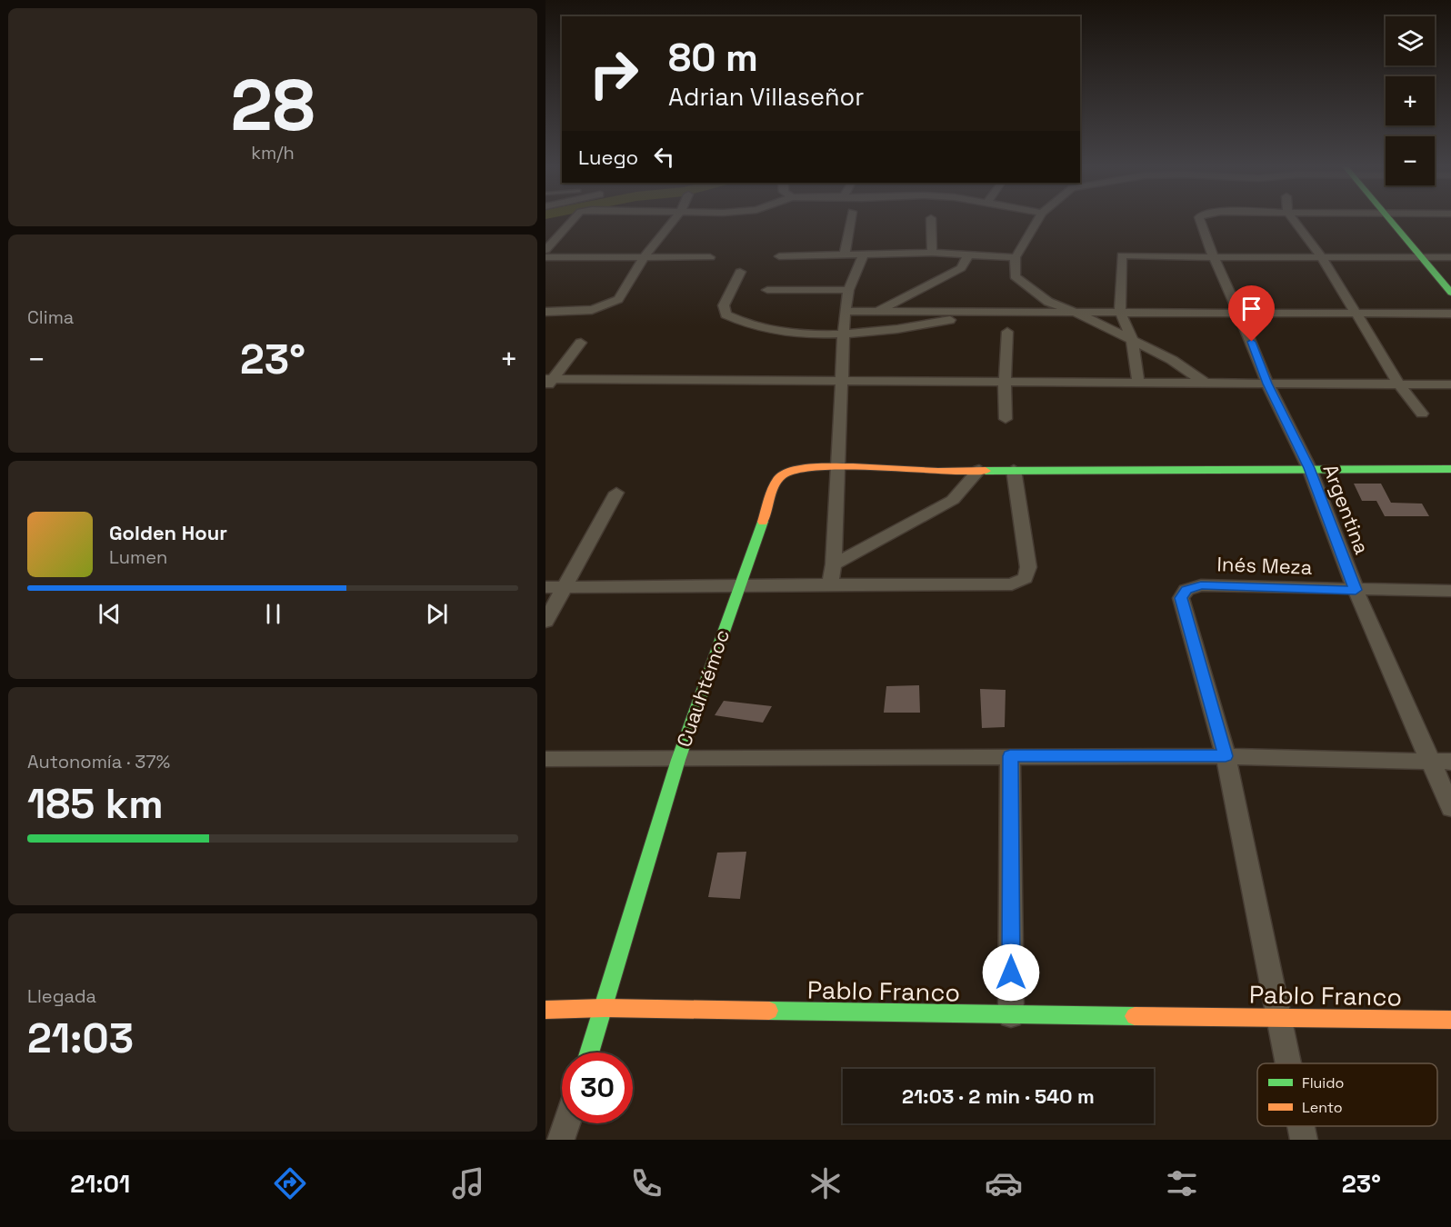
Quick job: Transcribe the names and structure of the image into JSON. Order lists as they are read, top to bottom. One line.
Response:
{"streets":{"street":["Argentina","Inés Meza","Cuauhtémoc","Pablo Franco"]},"crossings":[["Argentina","Inés Meza"],["Cuauhtémoc","Pablo Franco"]],"legend":["Fluido","Lento"],"page":{"tile":[["28","km/h"],"Clima",["Autonomía · 37%","185 km"],["Llegada","21:03"]],"map_buttons":["+","−"],"turn":["80 m","Adrian Villaseñor"],"then":"Luego","heat":["−","23°","+"],"song":["Golden Hour","Lumen"],"limit":"30","trip":"21:03 · 2 min · 540 m","tabs":["21:01","23°"]}}
